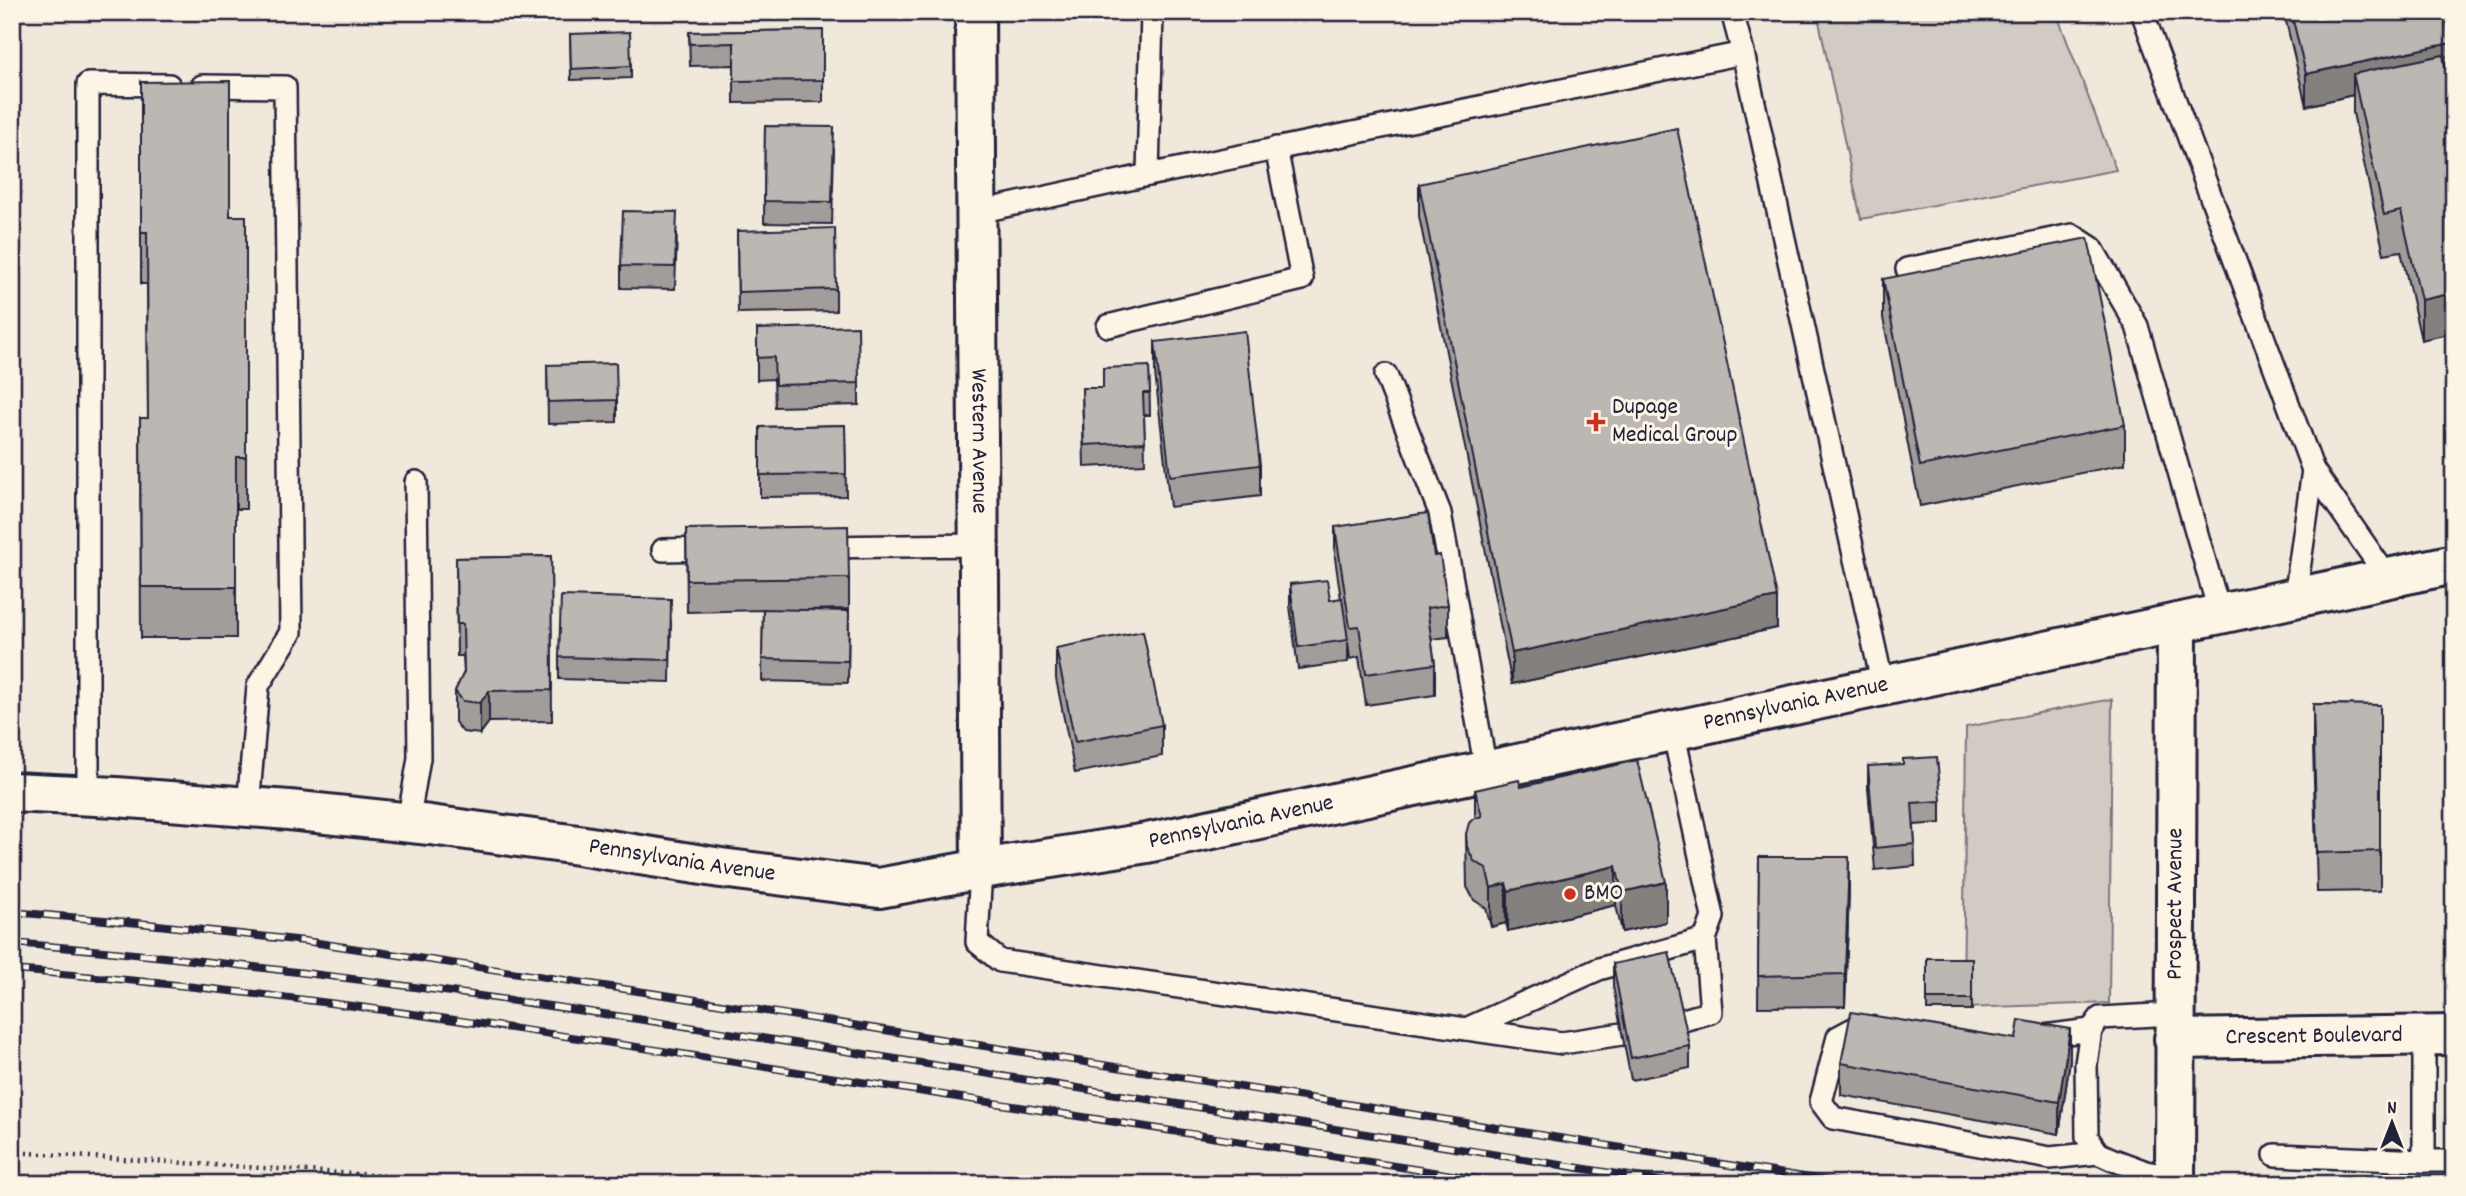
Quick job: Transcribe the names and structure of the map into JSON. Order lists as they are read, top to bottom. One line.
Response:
{"streets":{"street":["Western Avenue","Pennsylvania Avenue","Prospect Avenue","Crescent Boulevard"]},"crossings":[["Western Avenue","Pennsylvania Avenue"],["Pennsylvania Avenue","Prospect Avenue"],["Prospect Avenue","Crescent Boulevard"]],"places":{"health":["Dupage Medical Group"],"other":["BMO"]},"north":"top"}
